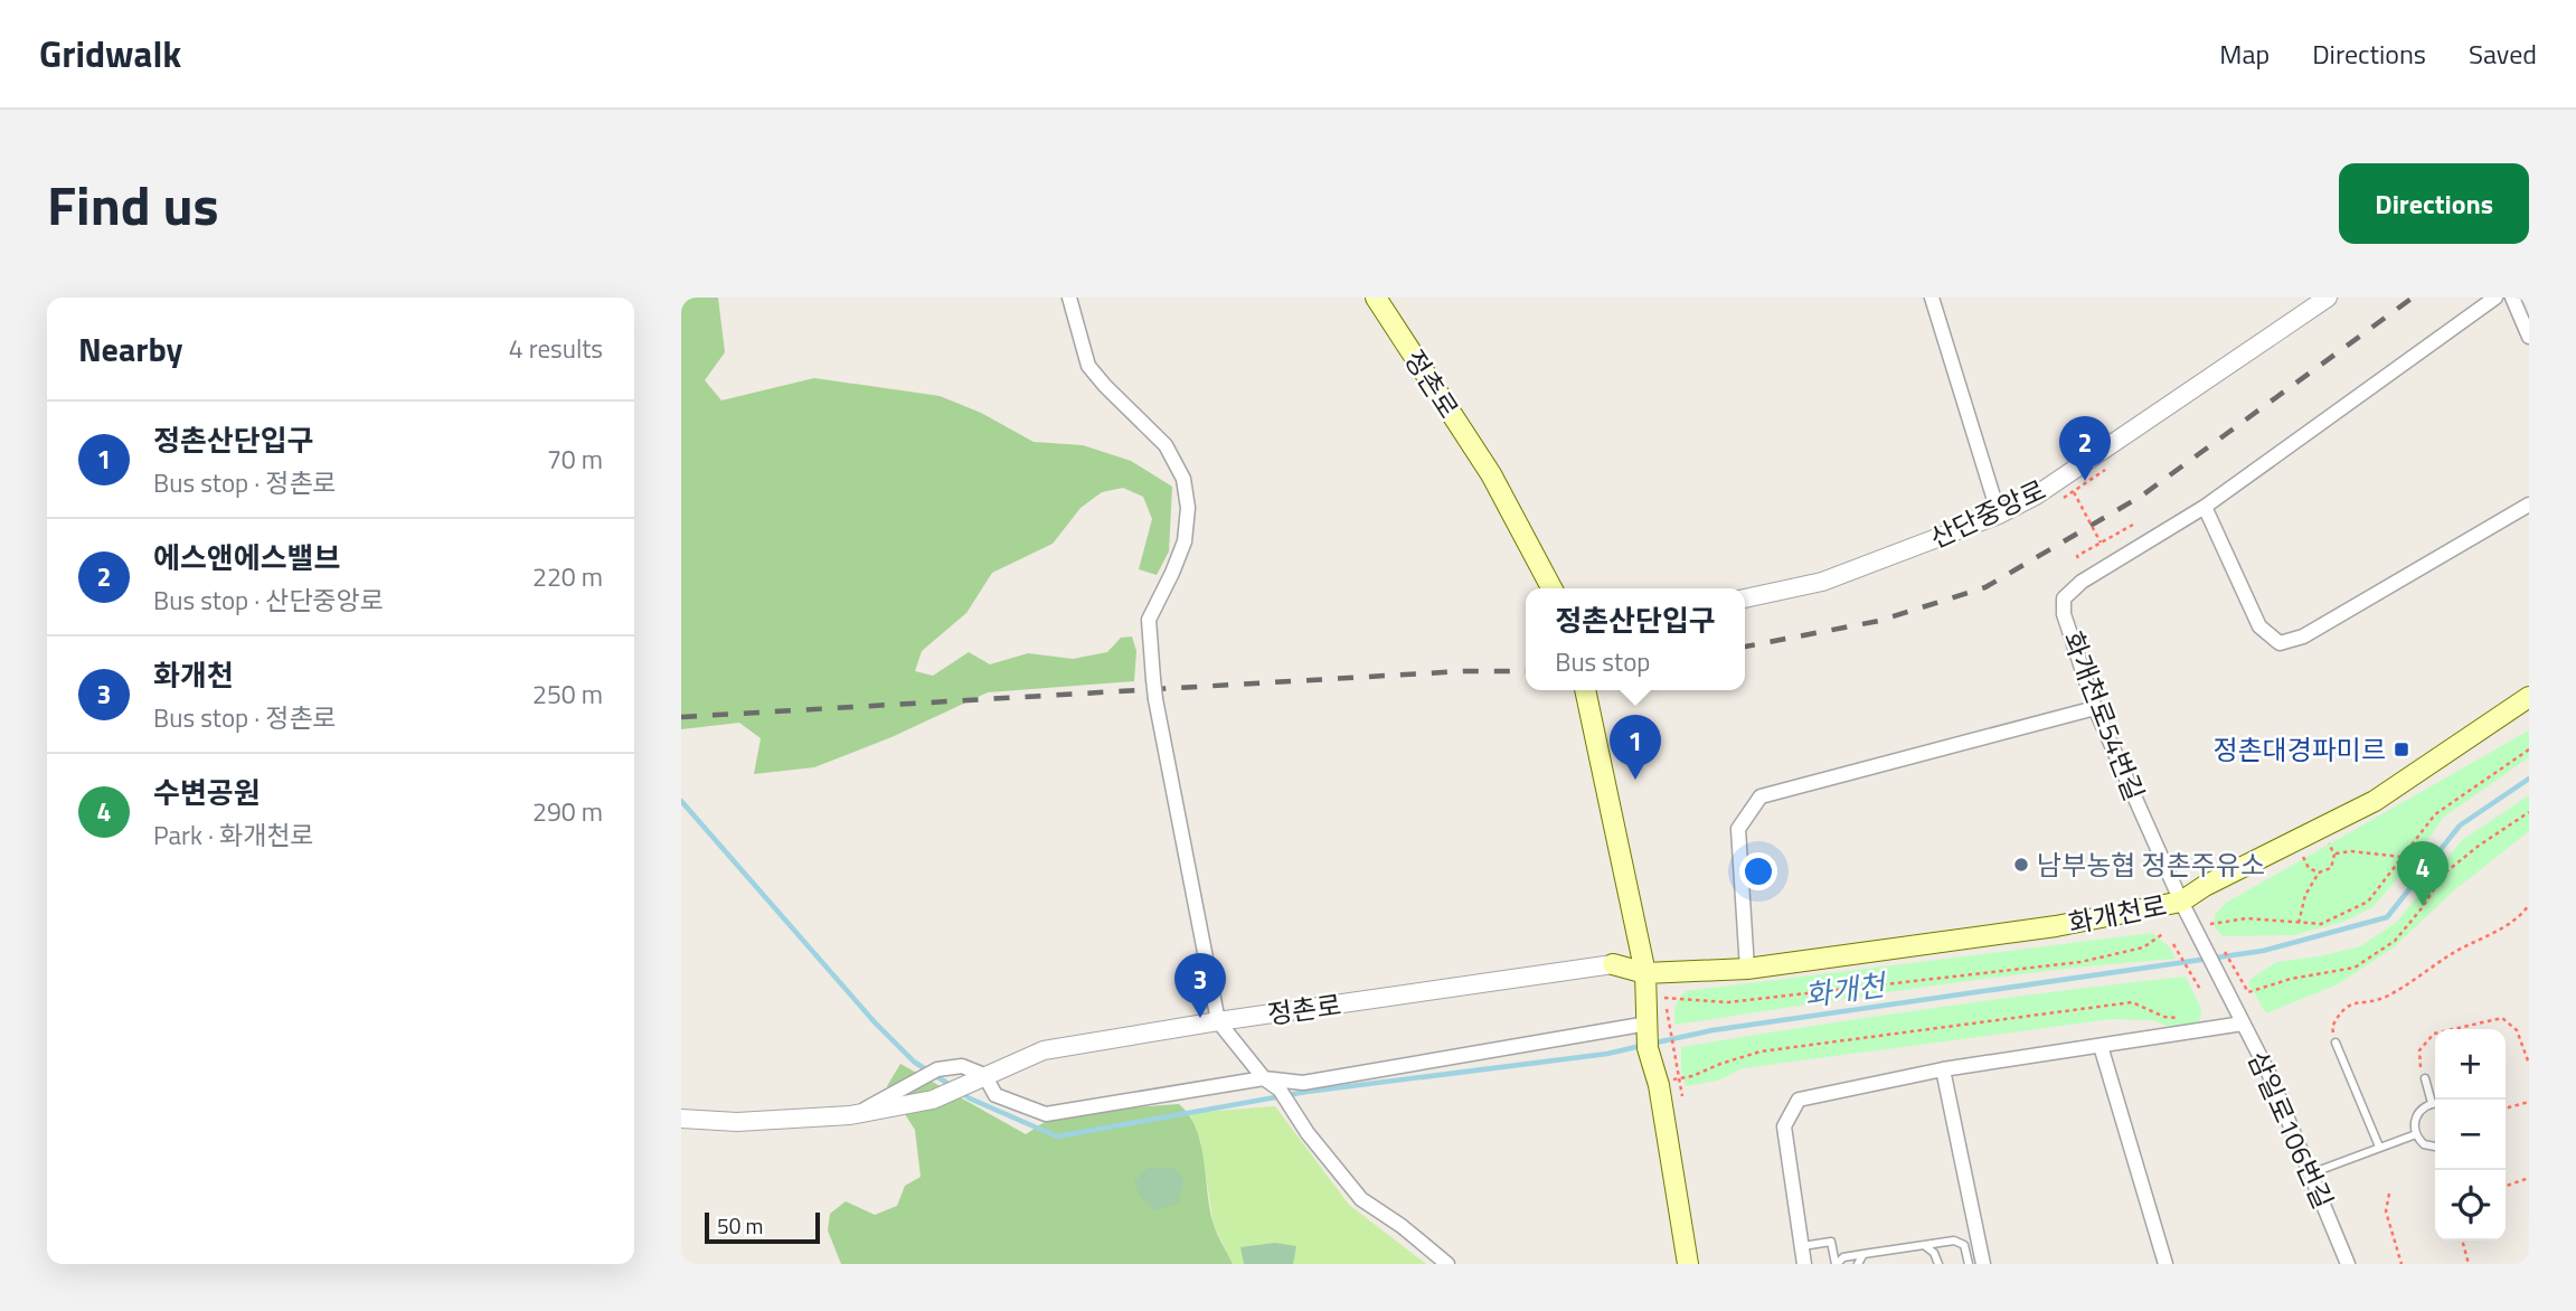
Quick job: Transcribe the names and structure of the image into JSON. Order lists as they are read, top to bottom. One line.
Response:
{"streets":{"main road":["정촌로","화개천로"],"street":["산단중앙로","화개천로54번길","삼일로106번길"]},"crossings":[["정촌로","화개천로"],["화개천로54번길","화개천로"],["화개천로54번길","삼일로106번길"]],"water":["화개천"],"places":{"transit":["정촌대경파미르"],"other":["남부농협 정촌주유소"]},"scale_bar":"50 m","page":{"header":"Gridwalk","nav":["Map","Directions","Saved"],"title":"Find us","buttons":"Directions","heading":["Nearby","4 results"],"list":[{"mark":"1","name":"정촌산단입구","note":"Bus stop · 정촌로","value":"70 m"},{"mark":"2","name":"에스앤에스밸브","note":"Bus stop · 산단중앙로","value":"220 m"},{"mark":"3","name":"화개천","note":"Bus stop · 정촌로","value":"250 m"},{"mark":"4","name":"수변공원","note":"Park · 화개천로","value":"290 m"}],"pins":["2","1","4","3"],"popup":["정촌산단입구","Bus stop"],"map_buttons":["+","−"],"scale":"50 m"}}
